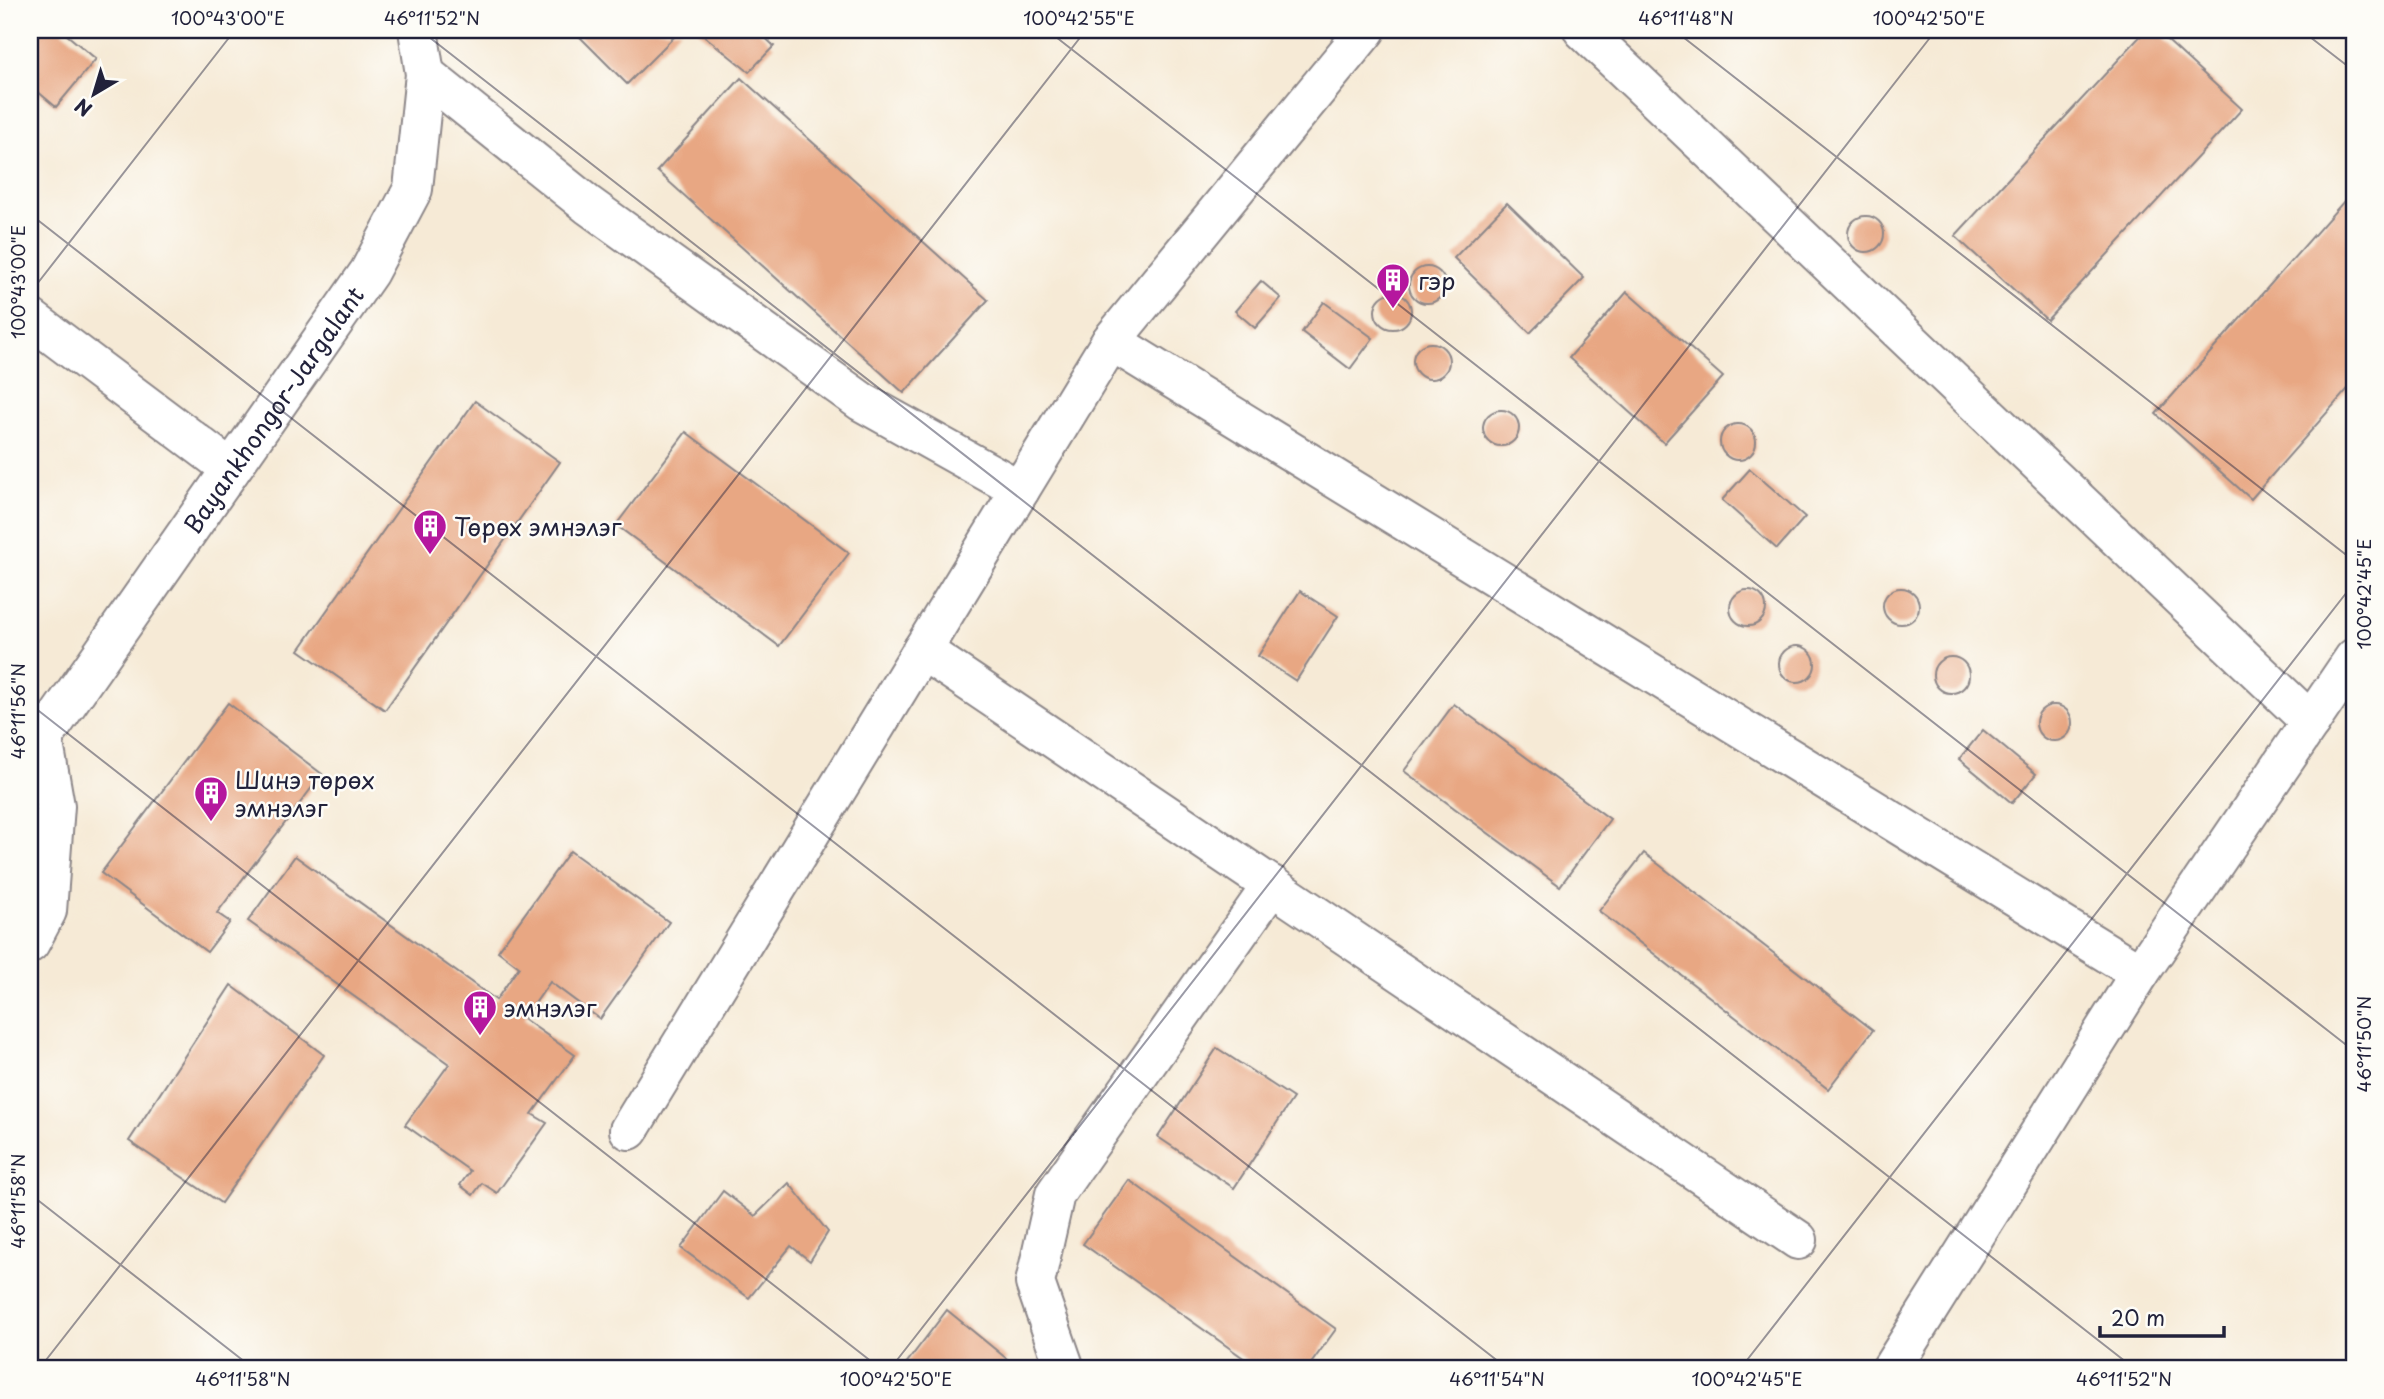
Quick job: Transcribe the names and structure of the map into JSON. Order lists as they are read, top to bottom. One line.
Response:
{"streets":{"street":["Bayankhongor-Jargalant"]},"places":{"building":["гэр","Төрөх эмнэлэг","Шинэ төрөх эмнэлэг","эмнэлэг"]},"scale_bar":"20 m","north":"bottom left","coordinates":["100°43'00\"E","46°11'52\"N","100°42'55\"E","46°11'48\"N","100°42'50\"E","100°42'45\"E","46°11'56\"N","46°11'50\"N","46°11'58\"N","46°11'54\"N"]}
